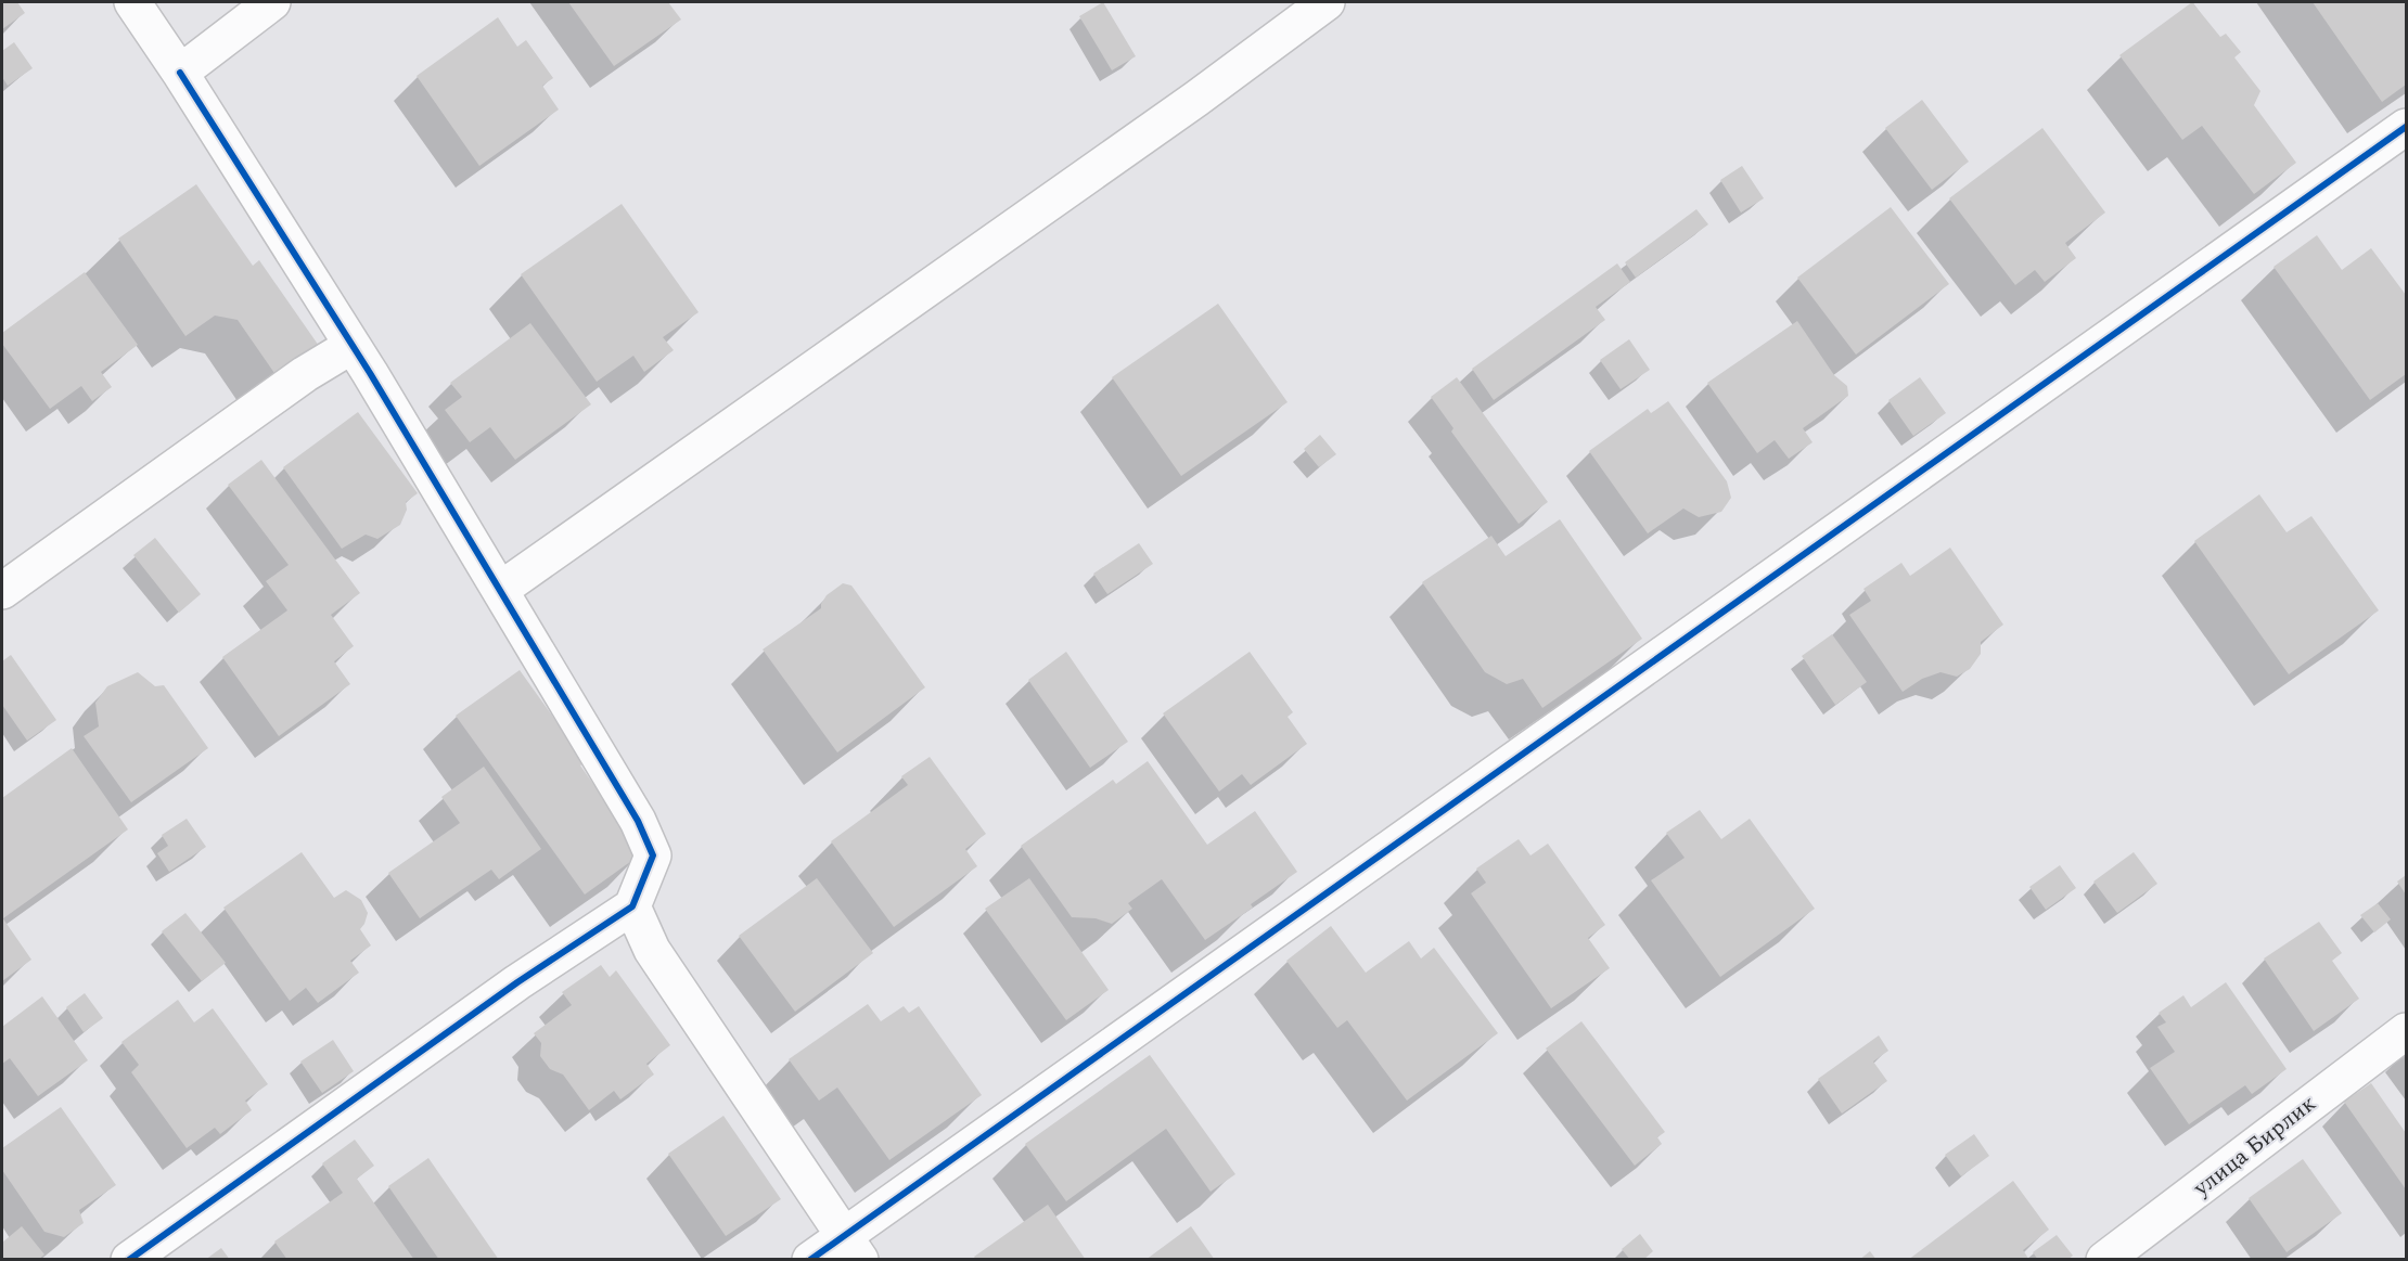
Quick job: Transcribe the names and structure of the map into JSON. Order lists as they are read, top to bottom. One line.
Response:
{"streets":{"street":["улица Бирлик"]}}
